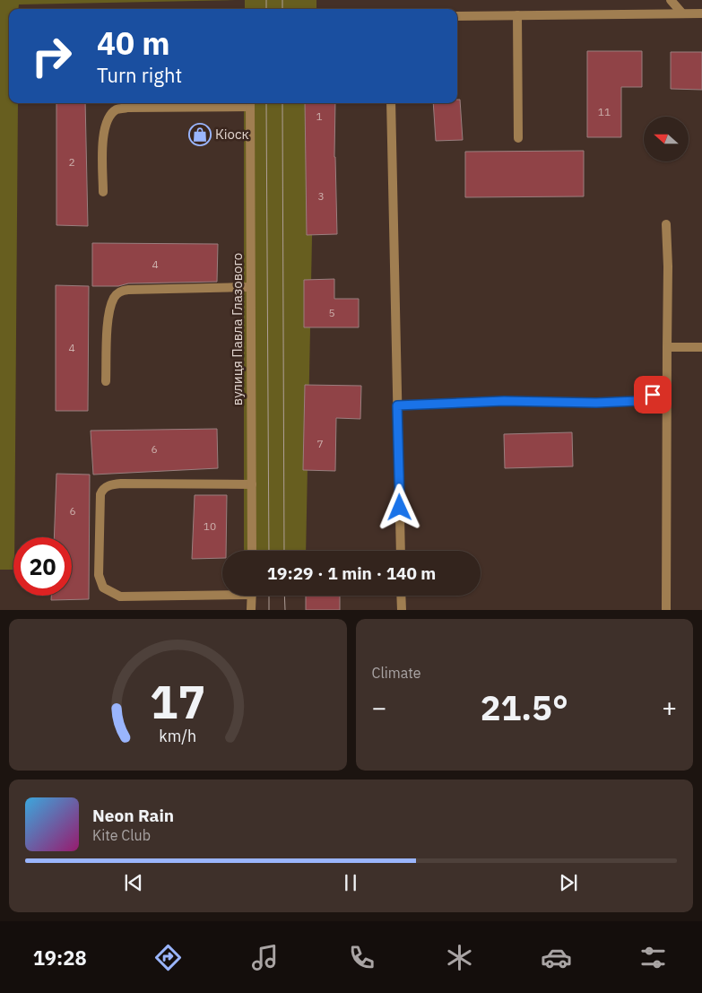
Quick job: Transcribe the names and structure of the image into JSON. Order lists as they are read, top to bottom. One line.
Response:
{"streets":{"street":["вулиця Павла Глазового"]},"places":{"shop":["Кіоск"]},"house_numbers":["11","1","2","3","4","5","4","7","6","6","10"],"north":"left","page":{"turn":["40 m","Turn right"],"limit":"20","trip":"19:29 · 1 min · 140 m","tile":"Climate","heat":["−","21.5°","+"],"song":["Neon Rain","Kite Club"],"tabs":"19:28","gauge":["17","km/h"]}}
